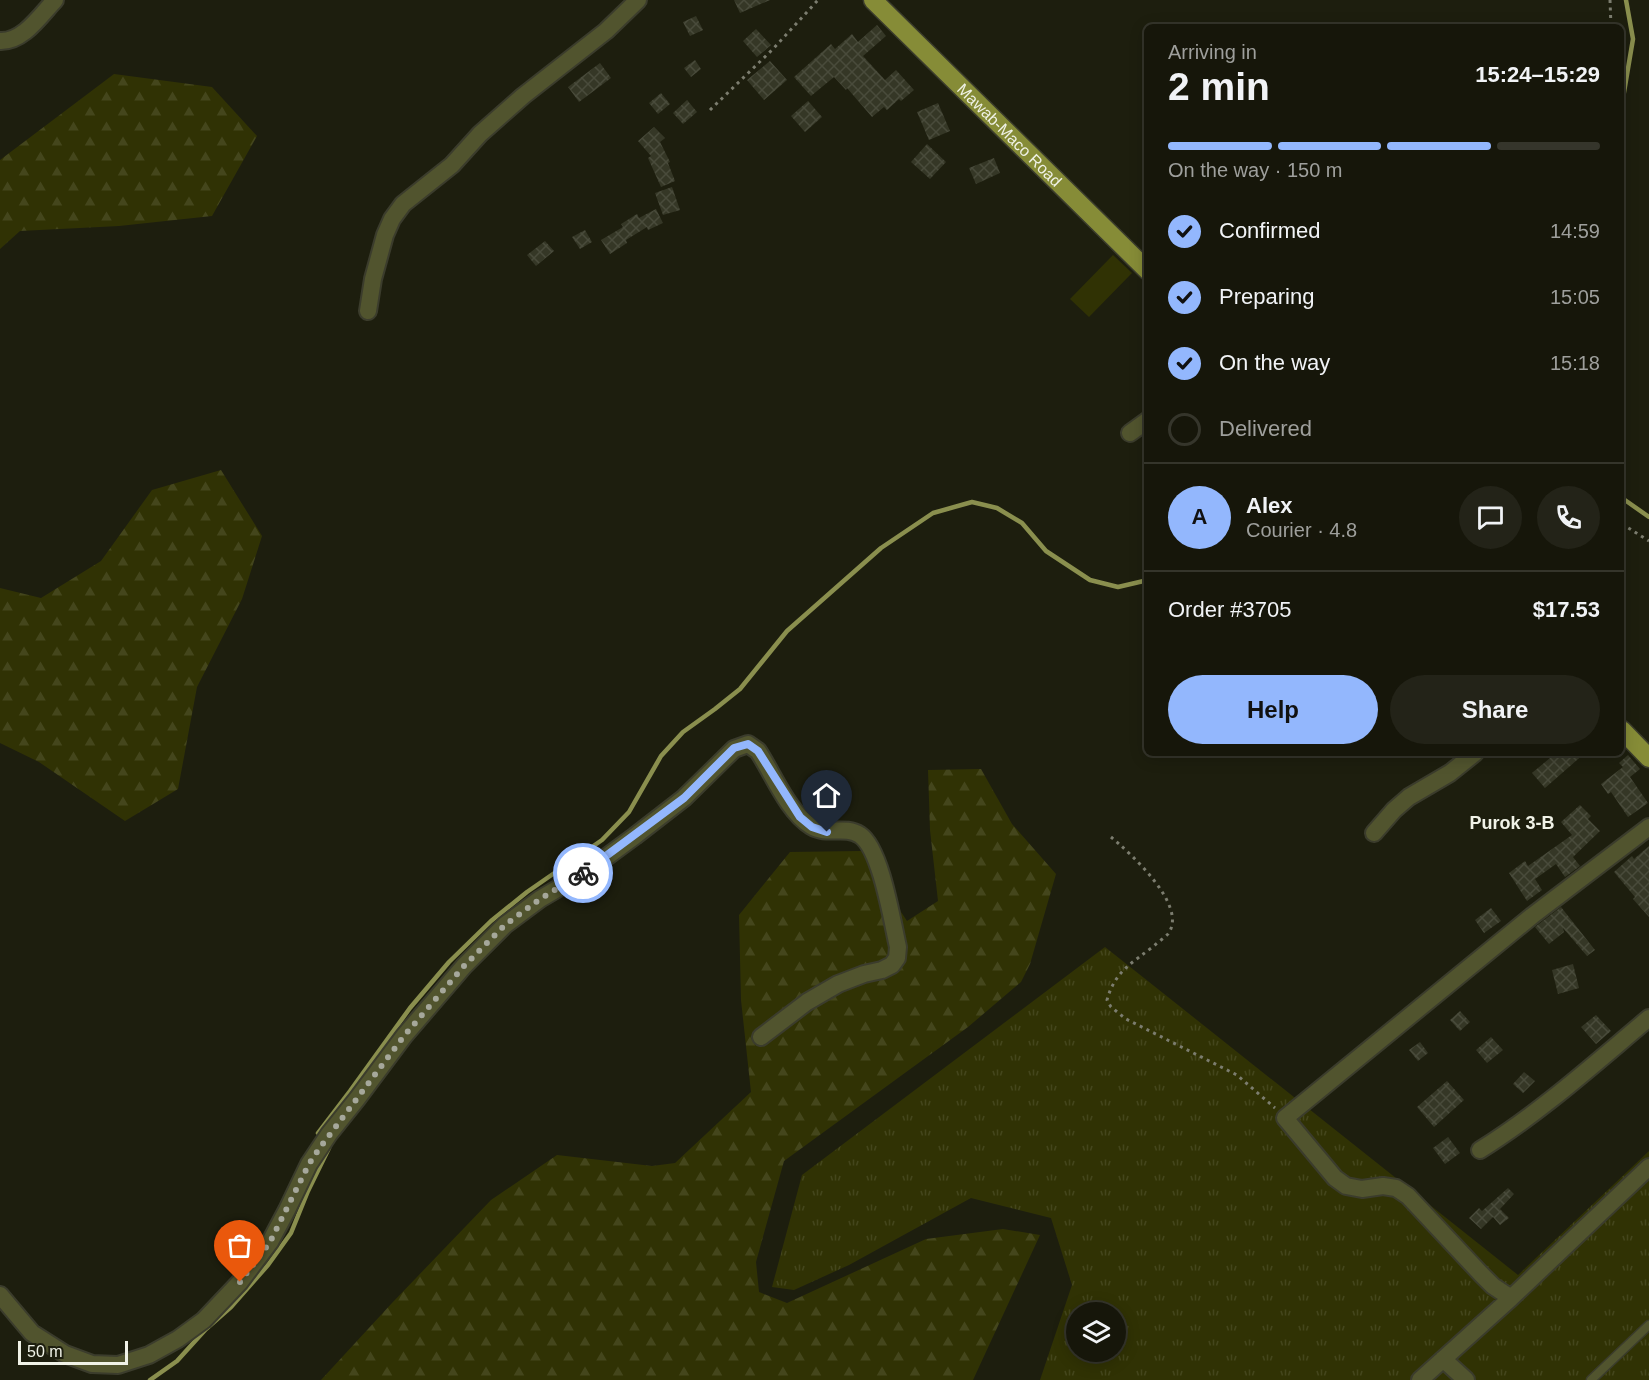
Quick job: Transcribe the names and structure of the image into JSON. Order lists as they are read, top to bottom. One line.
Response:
{"streets":{"main road":["Mawab-Maco Road"]},"districts":["Purok 3-B"],"scale_bar":"50 m","page":{"heading":["2 min","Arriving in","15:24–15:29"],"panel":["Alex","Courier · 4.8","Order #3705","$17.53"],"bar":"On the way · 150 m","list":[["Confirmed","14:59"],["Preparing","15:05"],["On the way","15:18"],"Delivered"],"round":"A","buttons":["Help","Share"],"scale":"50 m"}}
